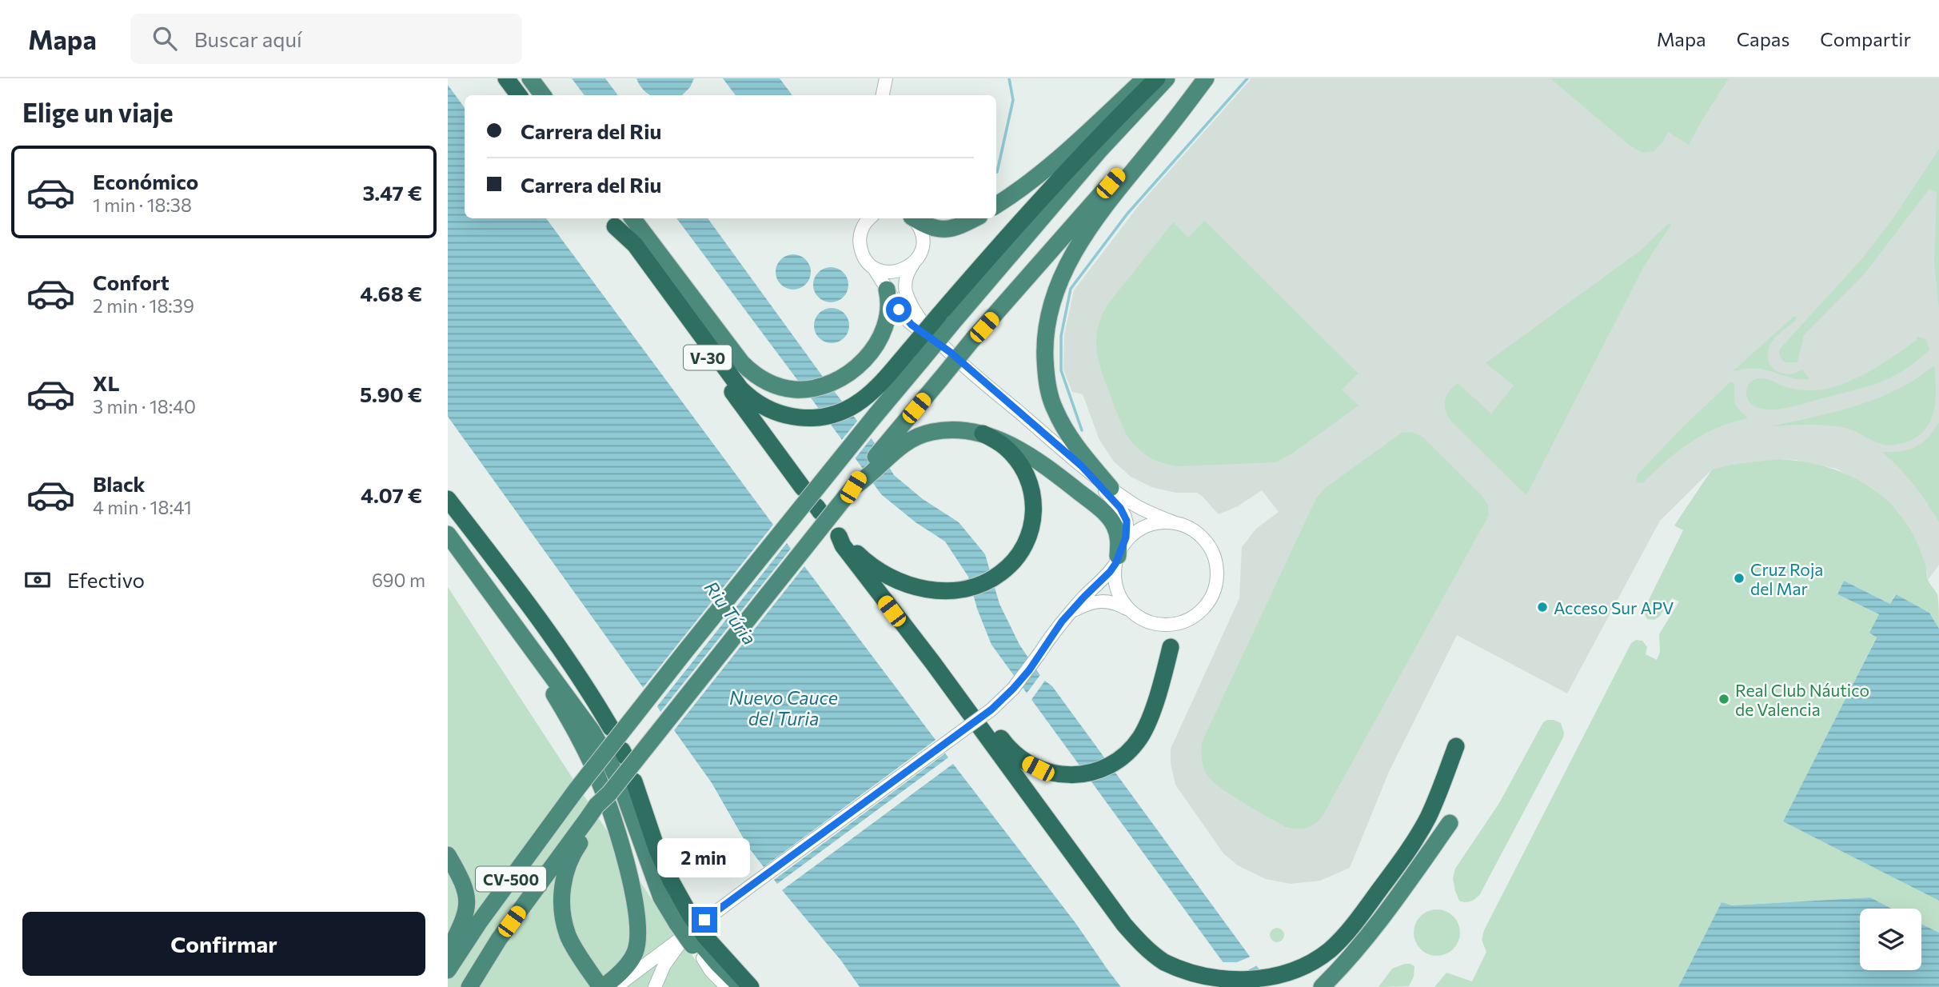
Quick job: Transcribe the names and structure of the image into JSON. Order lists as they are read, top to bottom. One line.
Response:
{"streets":{"highway":["V-30","CV-500"]},"water":["Riu Túria","Nuevo Cauce del Turia"],"places":["Cruz Roja del Mar","Acceso Sur APV","Real Club Náutico de Valencia"],"page":{"header":"Mapa","search":"Buscar aquí","nav":["Mapa","Capas","Compartir"],"heading":"Elige un viaje","banner":["Carrera del Riu","Carrera del Riu"],"list":[{"name":"Económico","note":"1 min · 18:38","value":"3.47 €"},{"name":"Confort","note":"2 min · 18:39","value":"4.68 €"},{"name":"XL","note":"3 min · 18:40","value":"5.90 €"},{"name":"Black","note":"4 min · 18:41","value":"4.07 €"}],"pay":["Efectivo","690 m"],"bubble":"2 min","buttons":"Confirmar"}}
